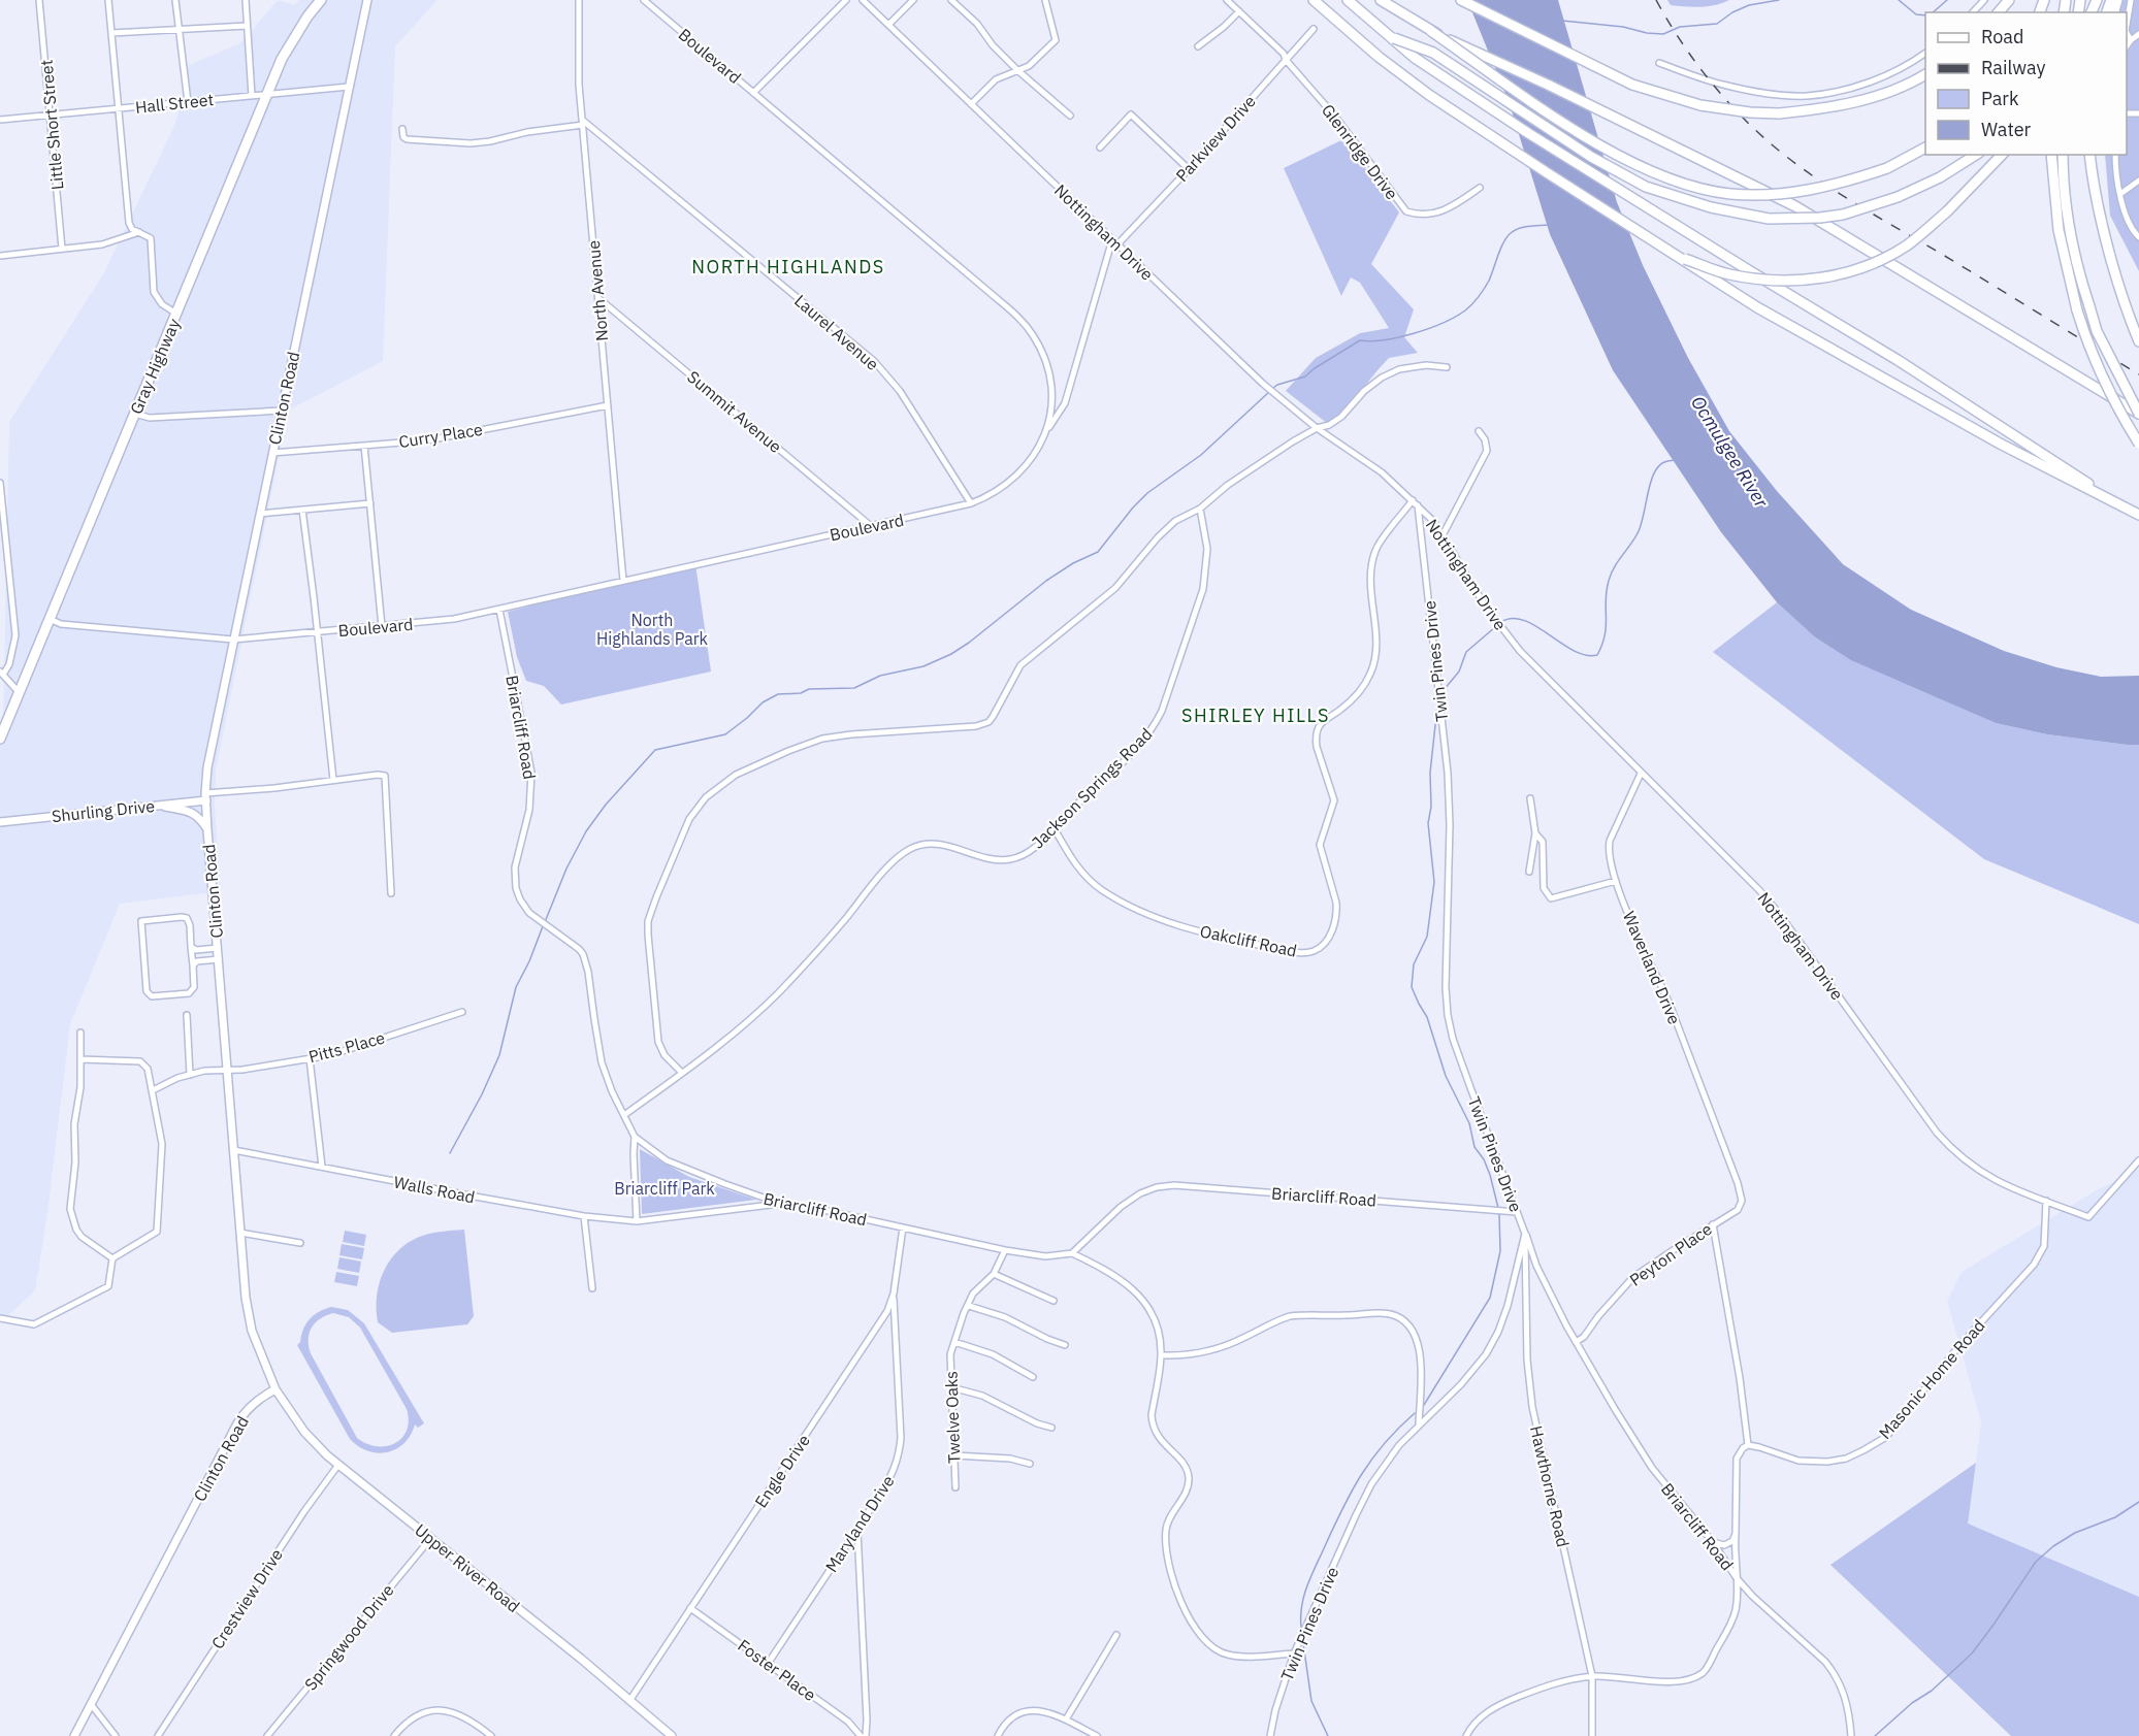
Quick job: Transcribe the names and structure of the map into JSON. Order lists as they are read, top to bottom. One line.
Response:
{"streets":{"highway":["Gray Highway"],"street":["Boulevard","Hall Street","Little Short Street","Parkview Drive","Glenridge Drive","Nottingham Drive","North Avenue","Laurel Avenue","Clinton Road","Summit Avenue","Curry Place","Twin Pines Drive","Briarcliff Road","Jackson Springs Road","Shurling Drive","Oakcliff Road","Waverland Drive","Pitts Place","Walls Road","Peyton Place","Masonic Home Road","Twelve Oaks","Engle Drive","Hawthorne Road","Maryland Drive","Upper River Road","Crestview Drive","Springwood Drive","Foster Place"]},"crossings":[["Boulevard","North Avenue"],["Boulevard","Laurel Avenue"],["Boulevard","Gray Highway"],["Boulevard","Clinton Road"],["Boulevard","Summit Avenue"],["Boulevard","Briarcliff Road"],["Hall Street","Little Short Street"],["Hall Street","Gray Highway"],["Hall Street","Clinton Road"],["Parkview Drive","Glenridge Drive"],["Parkview Drive","Nottingham Drive"],["Nottingham Drive","Twin Pines Drive"],["Nottingham Drive","Oakcliff Road"],["Nottingham Drive","Waverland Drive"],["Nottingham Drive","Masonic Home Road"],["North Avenue","Laurel Avenue"],["North Avenue","Summit Avenue"],["North Avenue","Curry Place"],["Clinton Road","Curry Place"],["Clinton Road","Shurling Drive"],["Clinton Road","Pitts Place"],["Clinton Road","Walls Road"],["Clinton Road","Upper River Road"],["Twin Pines Drive","Briarcliff Road"],["Twin Pines Drive","Hawthorne Road"],["Briarcliff Road","Jackson Springs Road"],["Briarcliff Road","Walls Road"],["Briarcliff Road","Peyton Place"],["Briarcliff Road","Twelve Oaks"],["Briarcliff Road","Engle Drive"],["Briarcliff Road","Hawthorne Road"],["Jackson Springs Road","Oakcliff Road"],["Waverland Drive","Peyton Place"],["Engle Drive","Maryland Drive"],["Engle Drive","Upper River Road"],["Engle Drive","Foster Place"],["Maryland Drive","Foster Place"],["Upper River Road","Crestview Drive"],["Upper River Road","Springwood Drive"]],"districts":["NORTH HIGHLANDS","SHIRLEY HILLS"],"water":["Ocmulgee River"],"parks":["North Highlands Park","Briarcliff Park"],"legend":["Road","Railway","Park","Water"]}
